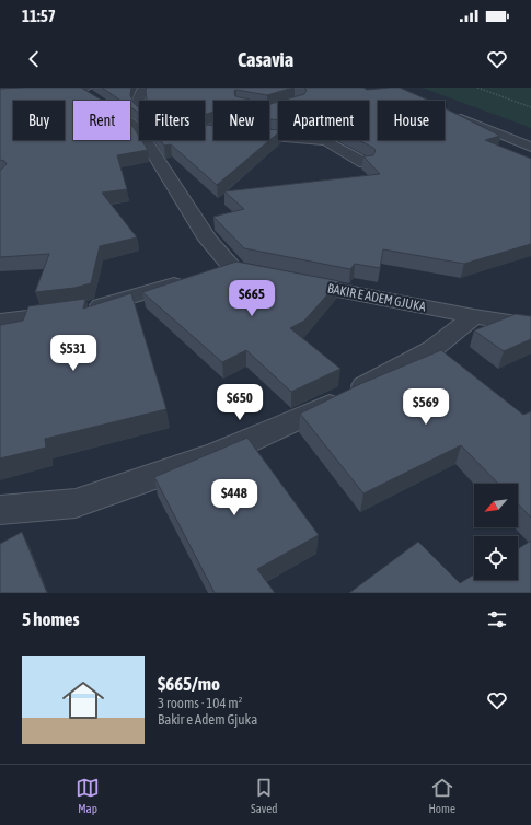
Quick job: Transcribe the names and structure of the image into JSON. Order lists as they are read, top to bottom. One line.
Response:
{"streets":{"street":["BAKIR E ADEM GJUKA"]},"north":"bottom left","page":{"status":"11:57","header":"Casavia","chip":["Buy","Rent","Filters","New","Apartment","House"],"price":["$665","$531","$650","$569","$448"],"heading":"5 homes","list":[{"name":"$665/mo","note":"3 rooms · 104 m² · Bakir e Adem Gjuka"}],"tabs":["Map","Saved","Home"]}}
